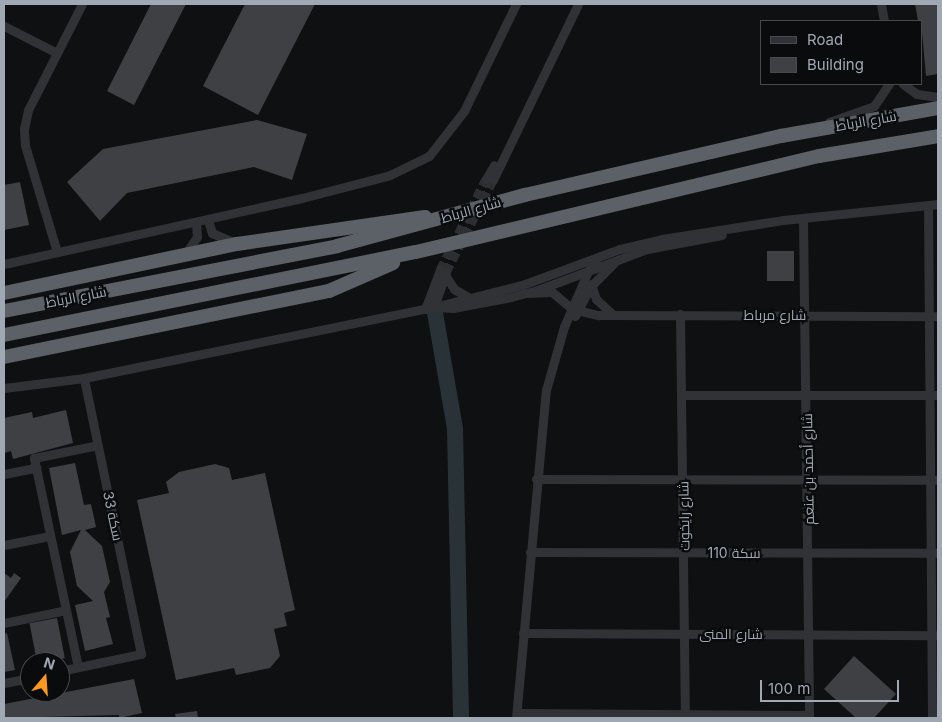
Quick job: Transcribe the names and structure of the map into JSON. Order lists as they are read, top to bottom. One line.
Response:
{"streets":{"highway":["شارع الرباط"],"street":["شارع مرباط","شارع أحمد بن عنعم","سكة 33","شارع رايخوت","سكة 110","شارع المنى"]},"crossings":[["شارع مرباط","شارع أحمد بن عنعم"],["شارع مرباط","شارع رايخوت"],["شارع أحمد بن عنعم","سكة 110"],["شارع أحمد بن عنعم","شارع المنى"],["شارع رايخوت","سكة 110"],["شارع رايخوت","شارع المنى"]],"legend":["Road","Building"],"scale_bar":"100 m","north":"top"}
